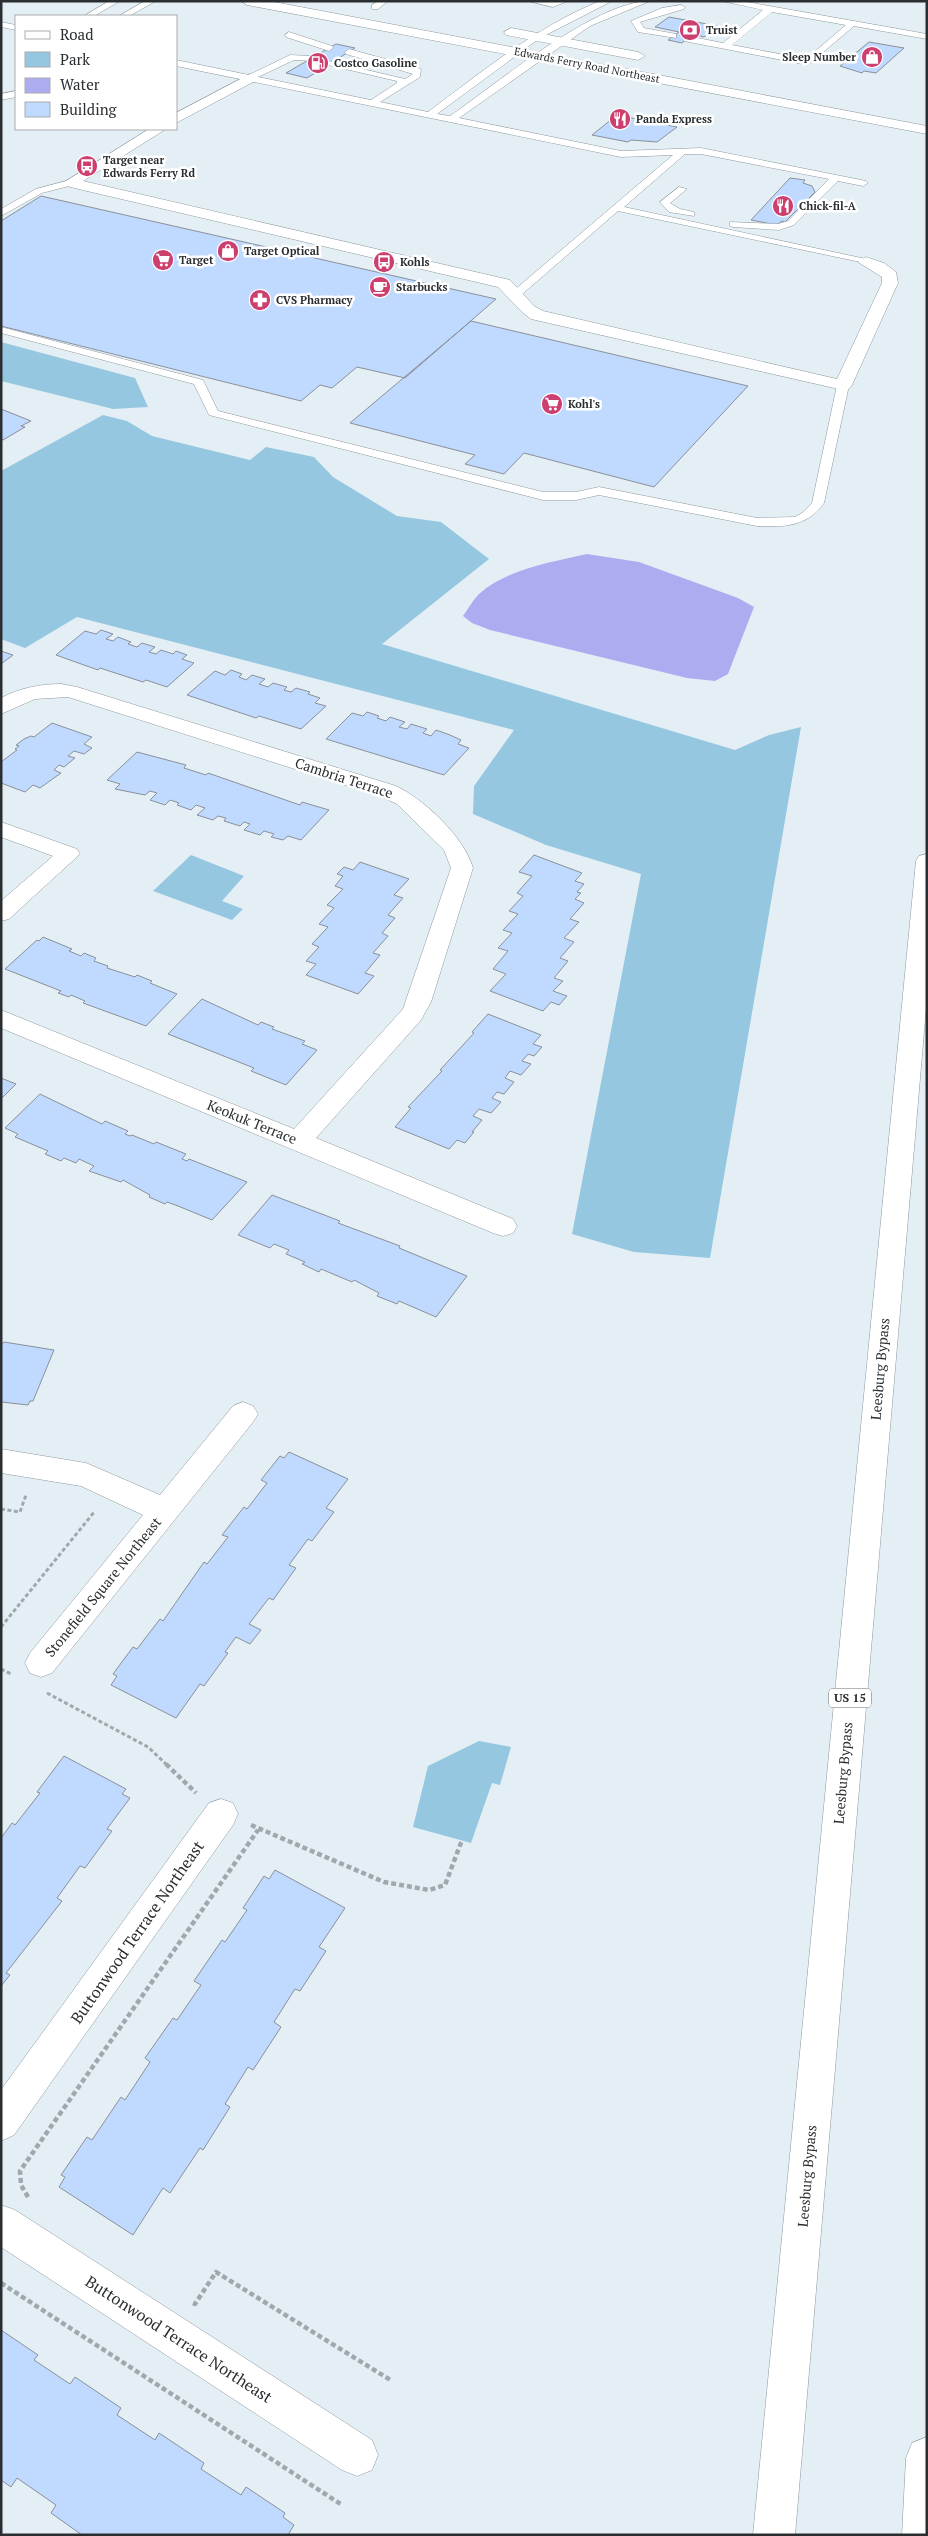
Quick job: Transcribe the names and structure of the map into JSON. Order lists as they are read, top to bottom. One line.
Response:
{"streets":{"main road":["Edwards Ferry Road Northeast","Cambria Terrace","Keokuk Terrace","Leesburg Bypass","Stonefield Square Northeast","US 15","Buttonwood Terrace Northeast"]},"crossings":[["Cambria Terrace","Keokuk Terrace"]],"places":{"bank":["Truist"],"shop":["Sleep Number","Target Optical"],"fuel station":["Costco Gasoline"],"restaurant":["Panda Express","Chick-fil-A"],"bus stop":["Target near Edwards Ferry Rd","Kohls"],"supermarket":["Target","Kohl's"],"cafe":["Starbucks"],"pharmacy":["CVS Pharmacy"]},"legend":["Road","Park","Water","Building"]}
